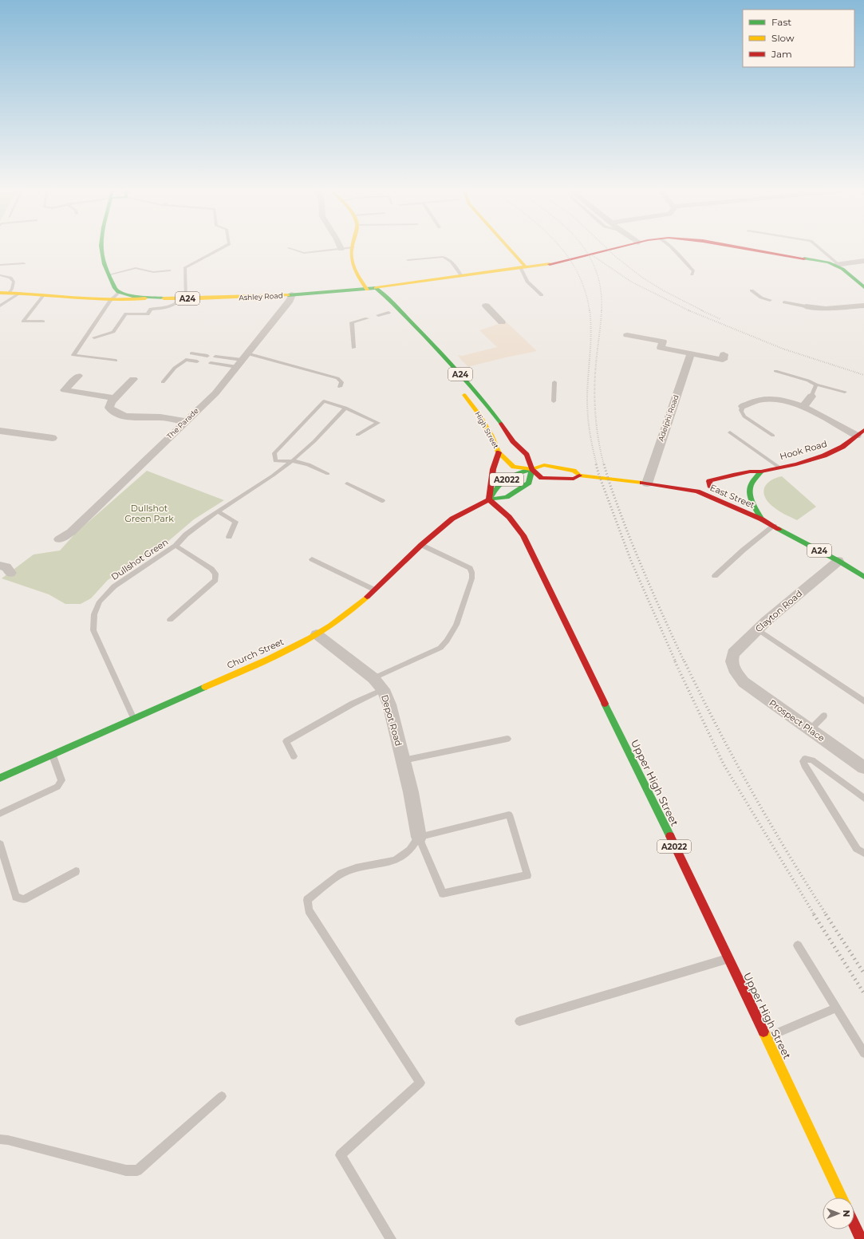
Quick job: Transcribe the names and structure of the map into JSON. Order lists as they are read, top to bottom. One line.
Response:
{"streets":{"main road":["Ashley Road","A24","High Street","Hook Road","A2022","East Street","Church Street","Upper High Street"],"street":["Adelphi Road","The Parade","Clayton Road","Depot Road","Prospect Place"],"lane":["Dullshot Green"]},"crossings":[["Ashley Road","The Parade"],["Ashley Road","High Street"],["Adelphi Road","East Street"],["High Street","A2022"],["High Street","East Street"],["Hook Road","East Street"],["A2022","East Street"],["A2022","Church Street"],["A2022","Upper High Street"],["East Street","Clayton Road"],["Dullshot Green","Church Street"],["Clayton Road","Prospect Place"],["Church Street","Depot Road"],["Church Street","Upper High Street"]],"parks":["Dullshot Green Park"],"legend":["Fast","Slow","Jam"],"north":"right"}
